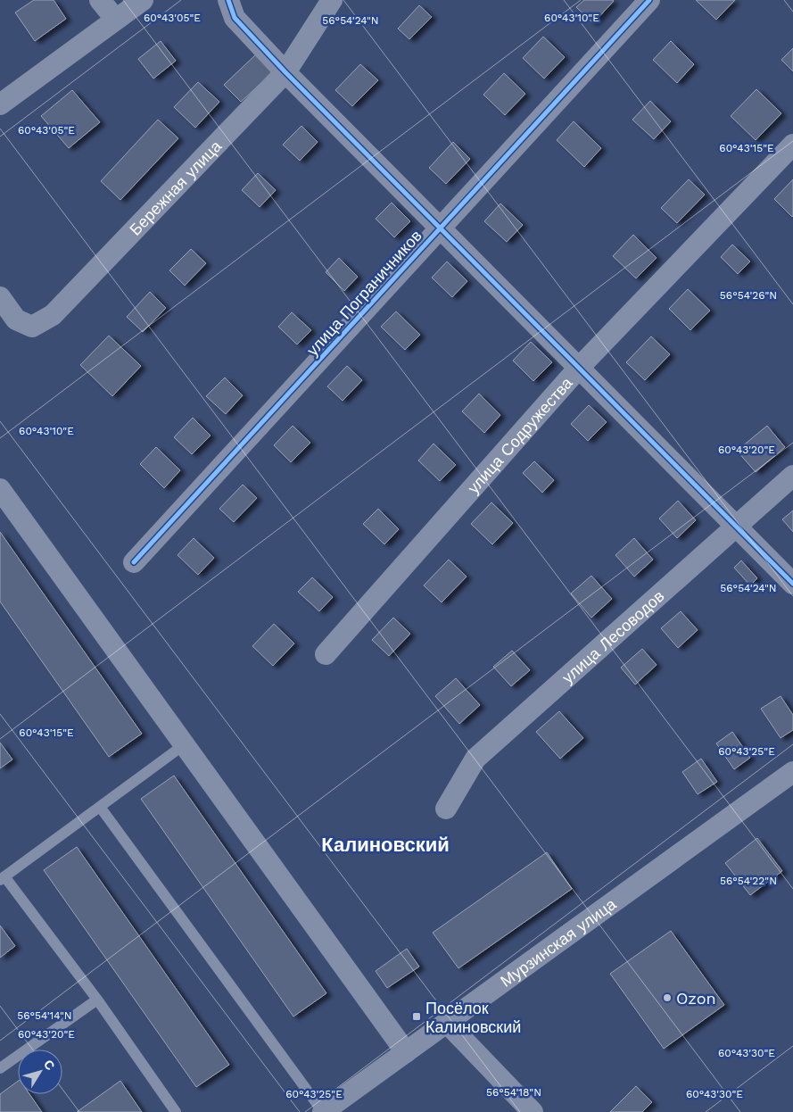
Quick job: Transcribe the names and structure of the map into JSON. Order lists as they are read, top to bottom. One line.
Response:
{"streets":{"street":["Бережная улица","улица Пограничников","улица Содружества","улица Лесоводов","Мурзинская улица"]},"districts":["Калиновский"],"places":{"other":["Ozon"],"transit":["Посёлок Калиновский"]},"north":"top right","coordinates":["60°43'10\"E","60°43'05\"E","56°54'24\"N","60°43'15\"E","56°54'26\"N","60°43'20\"E","60°43'25\"E","56°54'22\"N","56°54'14\"N","60°43'30\"E","56°54'18\"N"]}
